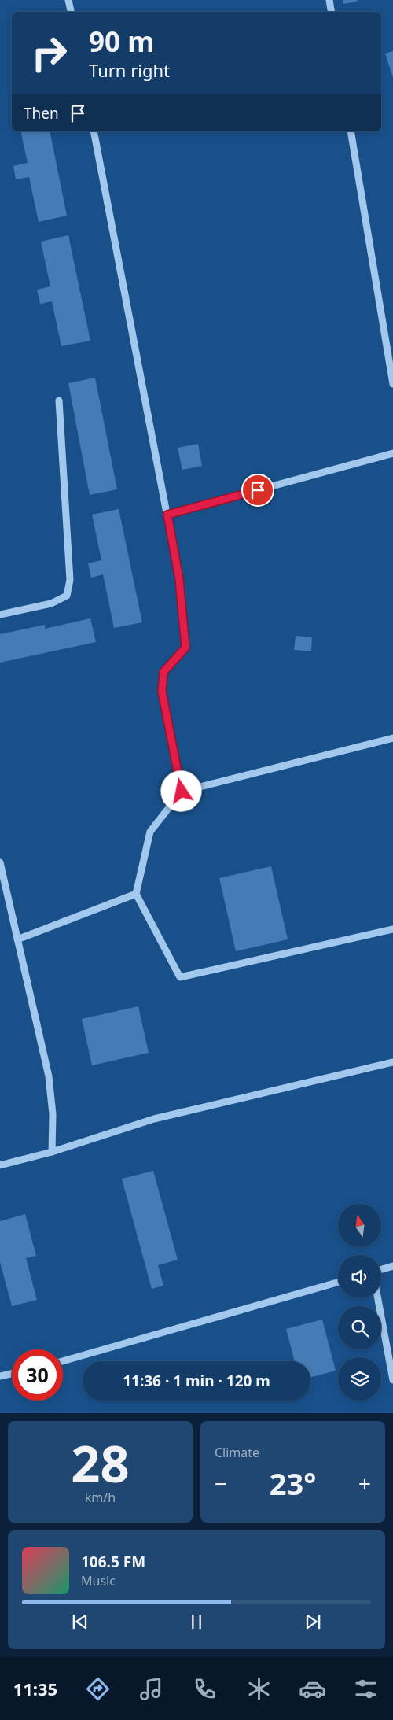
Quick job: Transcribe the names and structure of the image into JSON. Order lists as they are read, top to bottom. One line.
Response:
{"north":"top","page":{"turn":["90 m","Turn right"],"then":"Then","limit":"30","trip":"11:36 · 1 min · 120 m","tile":[["28","km/h"],"Climate"],"heat":["−","23°","+"],"song":["106.5 FM","Music"],"tabs":"11:35"}}
